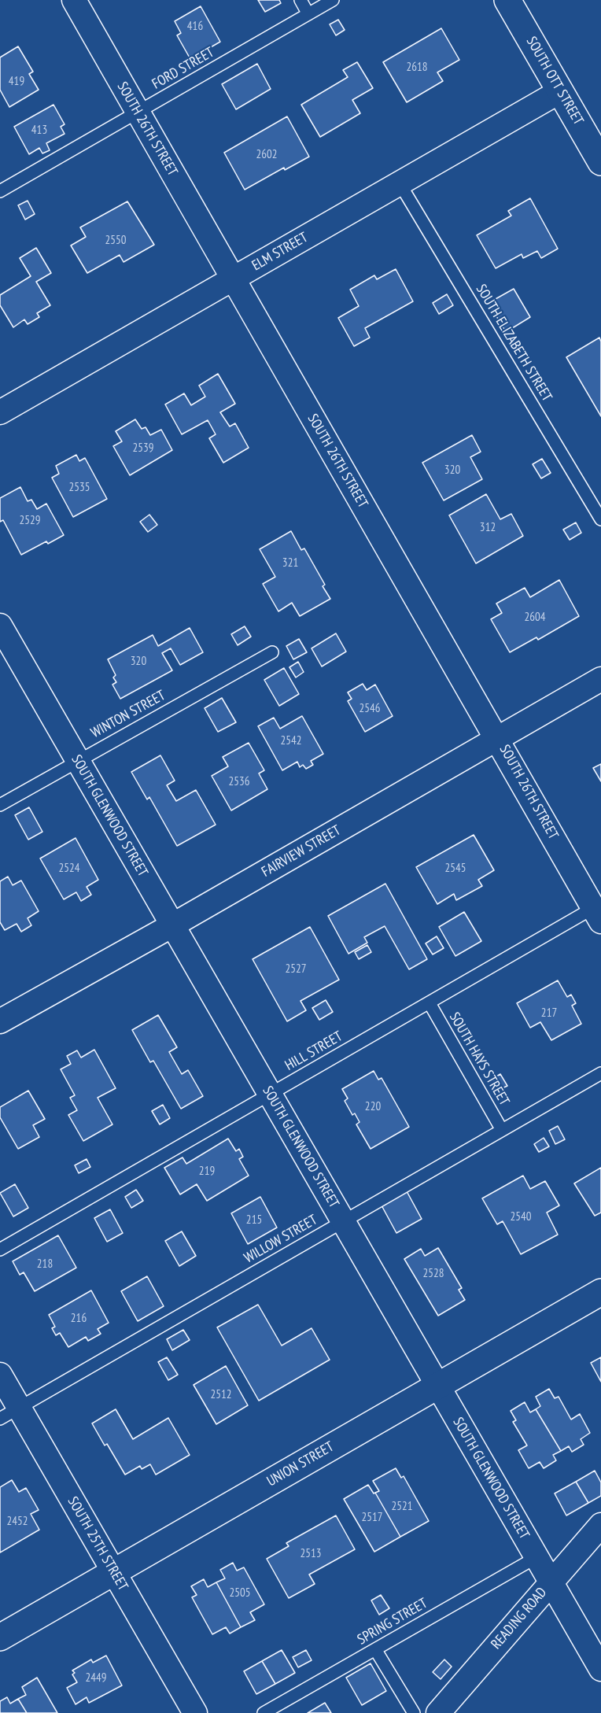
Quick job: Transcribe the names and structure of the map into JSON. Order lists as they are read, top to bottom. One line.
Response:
{"streets":{"street":["SOUTH OTT STREET","SOUTH 26TH STREET","ELM STREET","SOUTH GLENWOOD STREET","FAIRVIEW STREET","UNION STREET","SOUTH 25TH STREET","READING ROAD"],"lane":["FORD STREET","SOUTH ELIZABETH STREET","WINTON STREET","HILL STREET","SOUTH HAYS STREET","WILLOW STREET","SPRING STREET"]},"crossings":[["FORD STREET","SOUTH 26TH STREET"],["SOUTH OTT STREET","ELM STREET"],["SOUTH 26TH STREET","ELM STREET"],["SOUTH 26TH STREET","FAIRVIEW STREET"],["SOUTH 26TH STREET","HILL STREET"],["ELM STREET","SOUTH ELIZABETH STREET"],["WINTON STREET","SOUTH GLENWOOD STREET"],["SOUTH GLENWOOD STREET","FAIRVIEW STREET"],["SOUTH GLENWOOD STREET","HILL STREET"],["SOUTH GLENWOOD STREET","WILLOW STREET"],["SOUTH GLENWOOD STREET","UNION STREET"],["SOUTH GLENWOOD STREET","READING ROAD"],["SOUTH GLENWOOD STREET","SPRING STREET"],["HILL STREET","SOUTH HAYS STREET"],["SOUTH HAYS STREET","WILLOW STREET"],["WILLOW STREET","SOUTH 25TH STREET"],["UNION STREET","SOUTH 25TH STREET"]],"house_numbers":["416","2618","419","413","2602","2550","2539","320","2535","2529","312","321","2604","320","2546","2542","2536","2524","2545","2527","217","220","219","2540","215","218","2528","216","2512","2521","2517","2452","2513","2505","2449"]}
